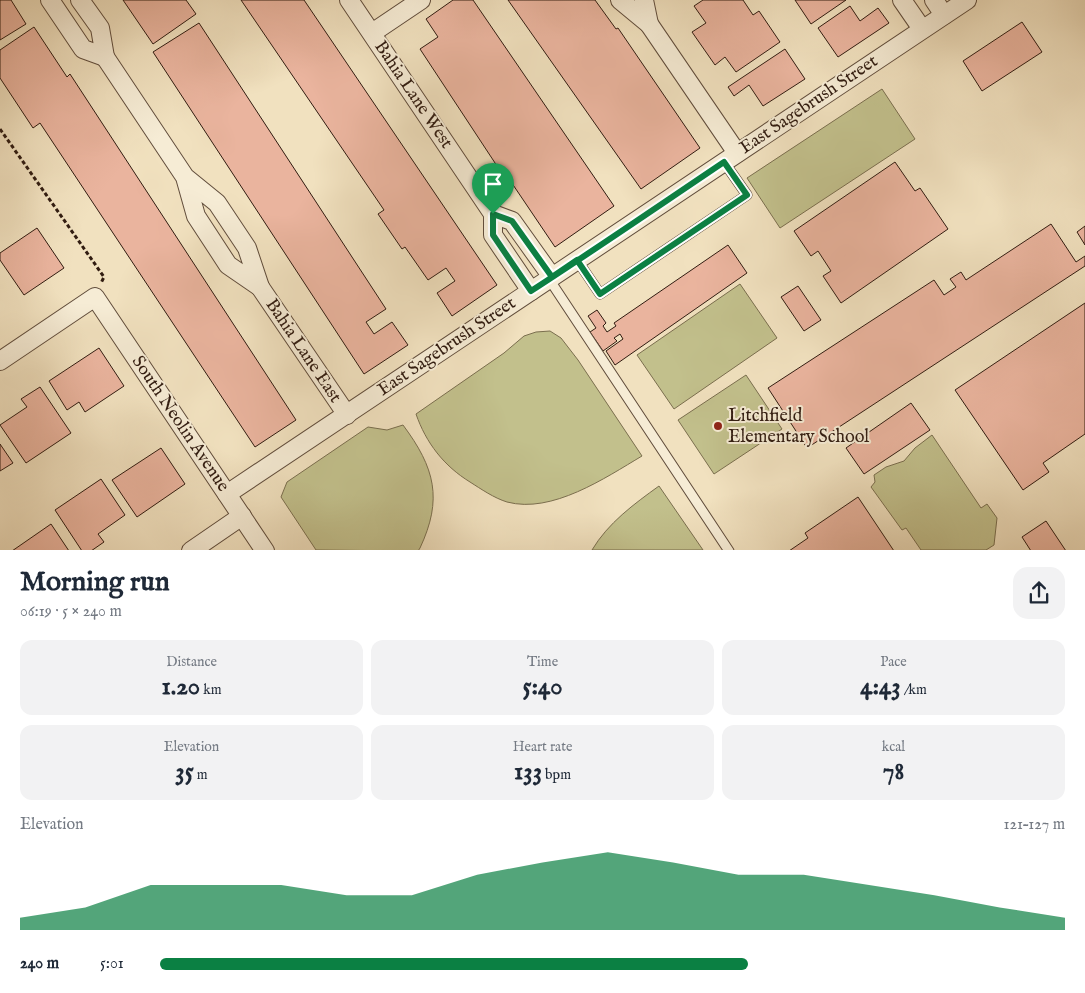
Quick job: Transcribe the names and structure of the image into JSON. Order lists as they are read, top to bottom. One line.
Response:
{"streets":{"street":["Bahia Lane West","East Sagebrush Street","Bahia Lane East","South Neolin Avenue"]},"crossings":[["East Sagebrush Street","Bahia Lane East"],["East Sagebrush Street","South Neolin Avenue"]],"places":["Litchfield Elementary School"],"page":{"heading":["Morning run","06:19 · 5 × 240 m"],"stats":[["Distance","1.20 km"],["Time","5:40"],["Pace","4:43 /km"],["Elevation","35 m"],["Heart rate","133 bpm"],["kcal","78"]],"chart":["Elevation","121–127 m"],"list":[{"name":"240 m","note":"5:01"}]}}
